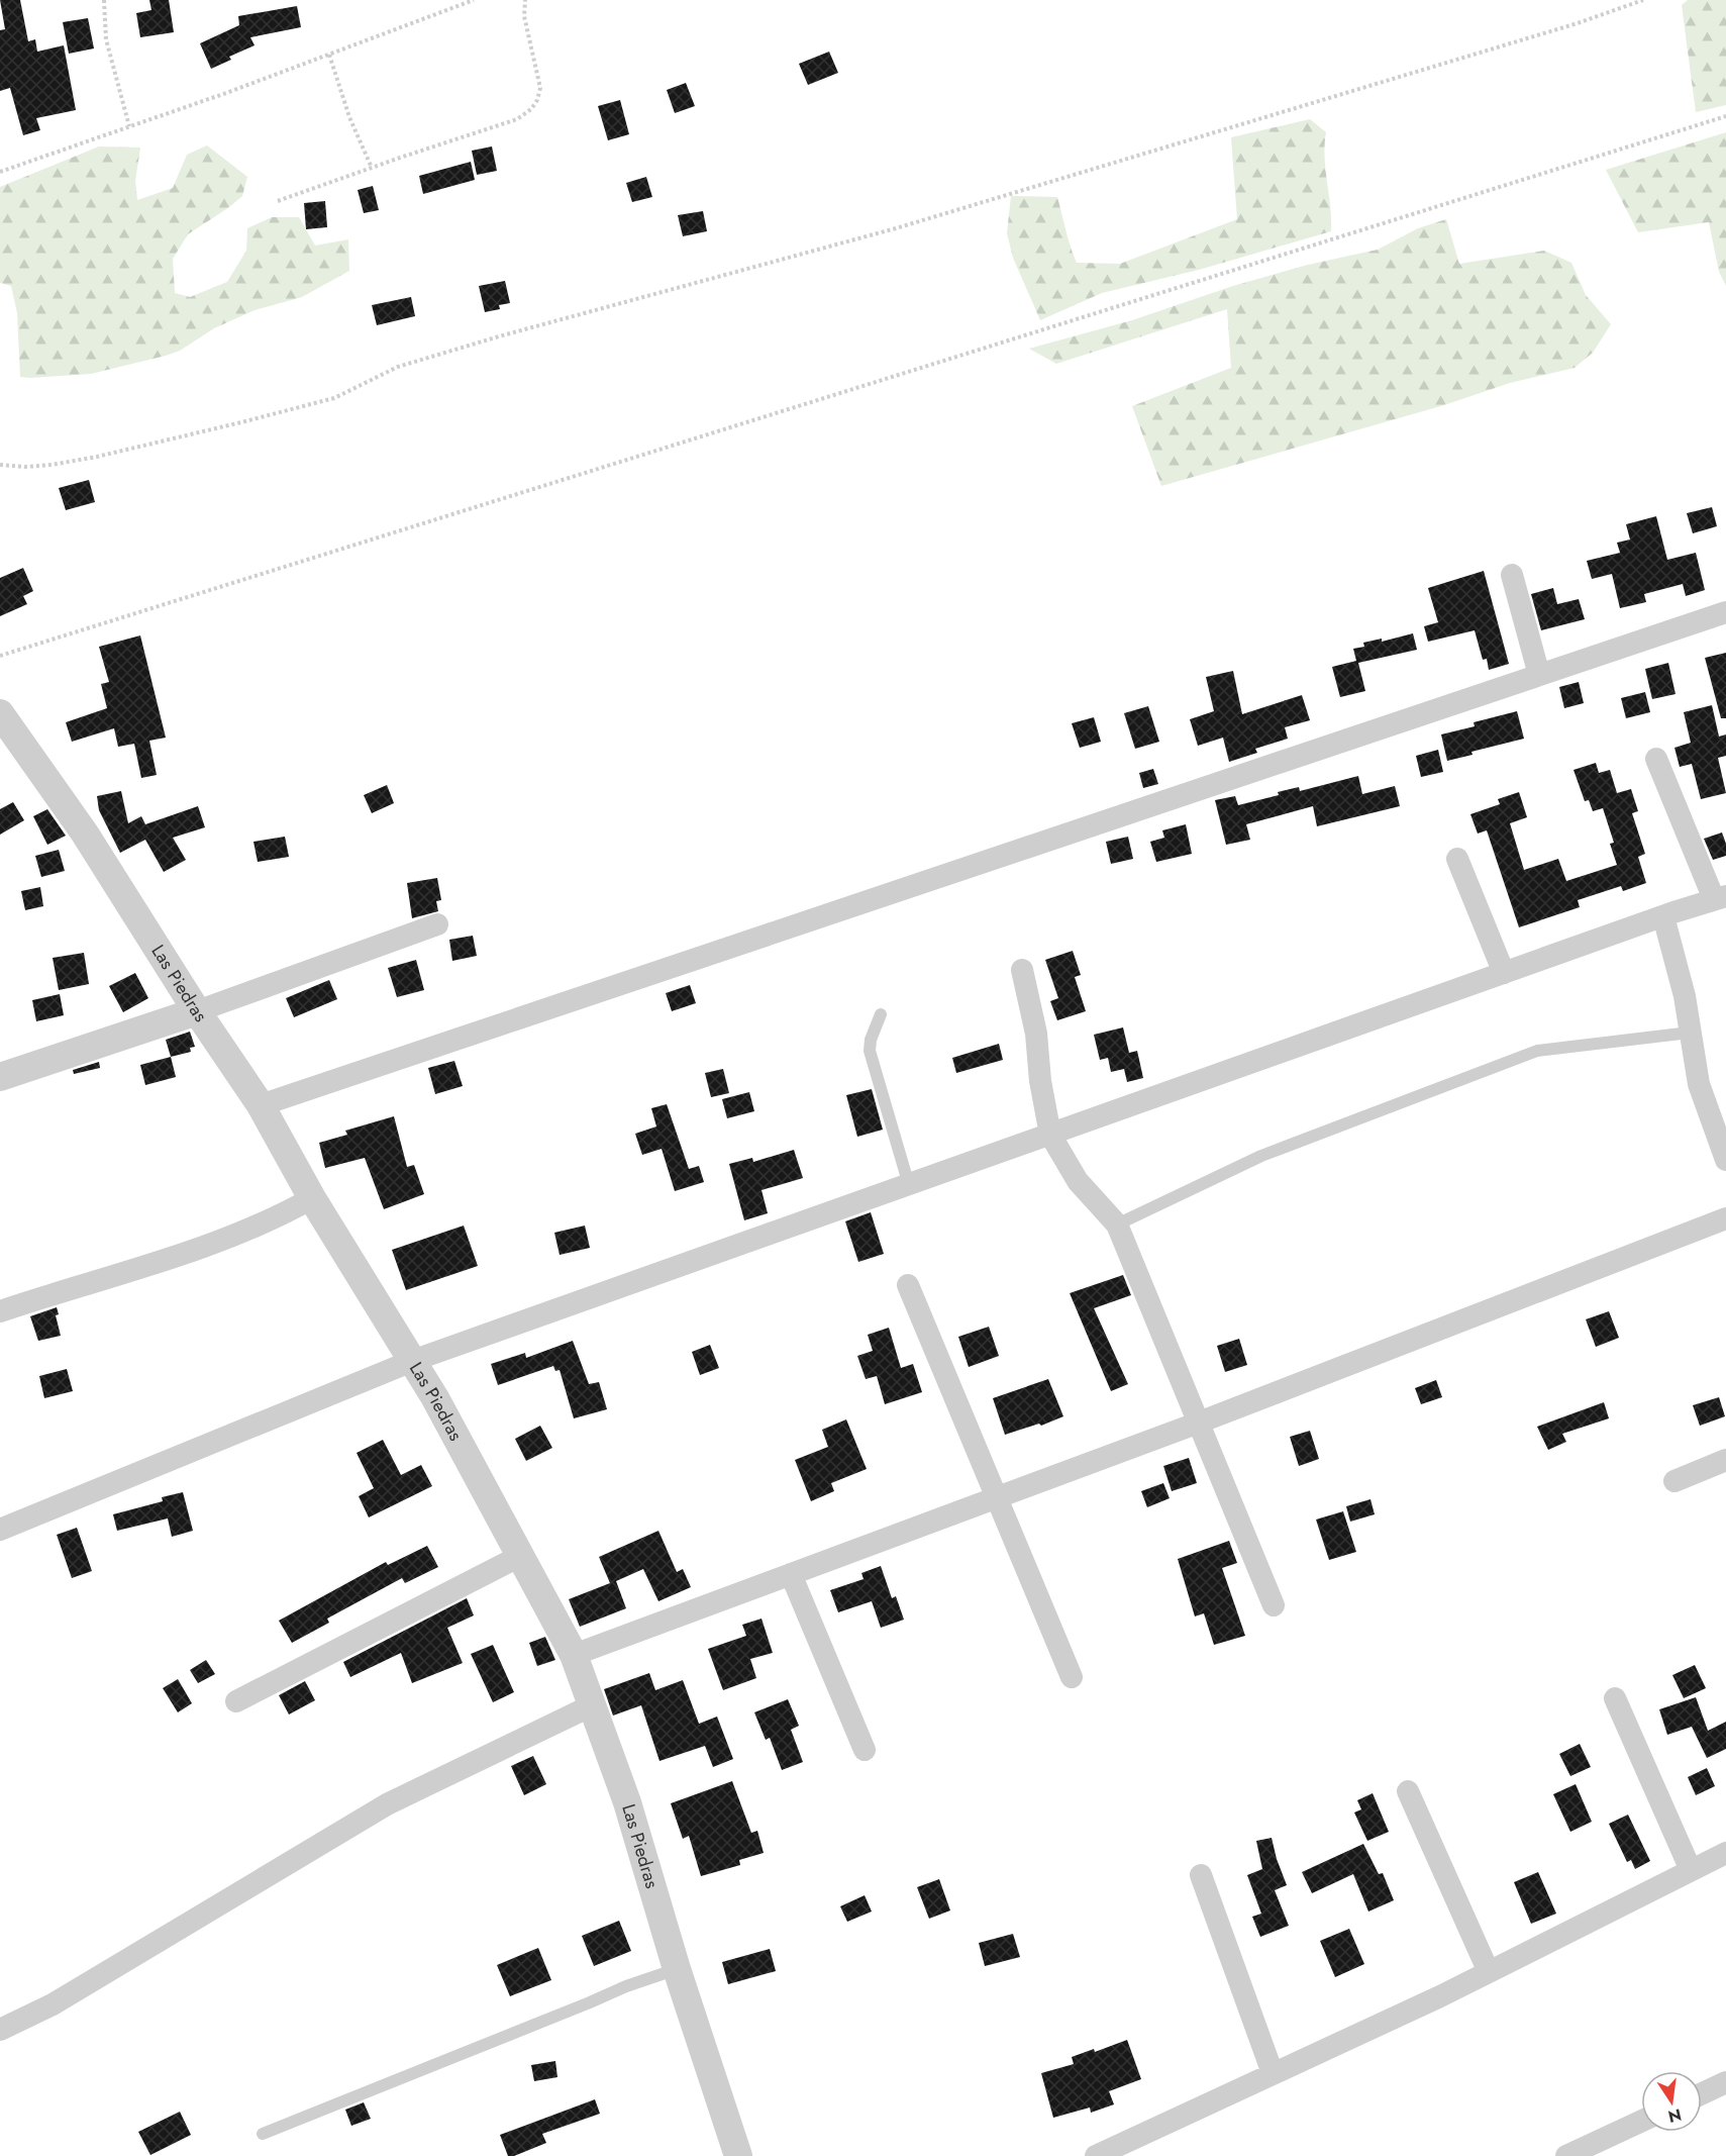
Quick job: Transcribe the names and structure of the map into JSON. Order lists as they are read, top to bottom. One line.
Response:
{"streets":{"street":["Las Piedras"]},"north":"bottom"}
